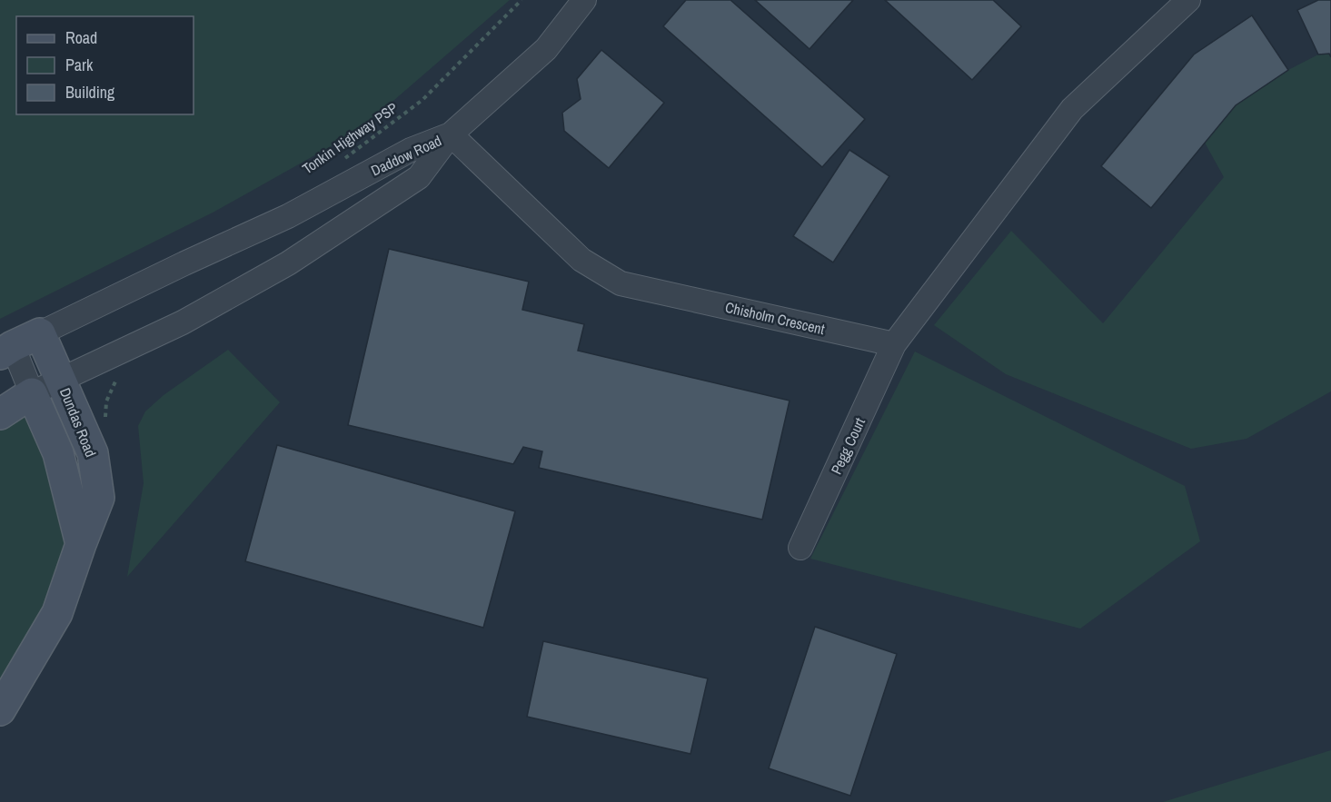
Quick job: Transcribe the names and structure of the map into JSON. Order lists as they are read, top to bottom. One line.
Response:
{"streets":{"main road":["Daddow Road","Dundas Road"],"street":["Chisholm Crescent","Pegg Court"],"path":["Tonkin Highway PSP"]},"crossings":[["Daddow Road","Chisholm Crescent"],["Daddow Road","Dundas Road"],["Chisholm Crescent","Pegg Court"]],"legend":["Road","Park","Building"]}
